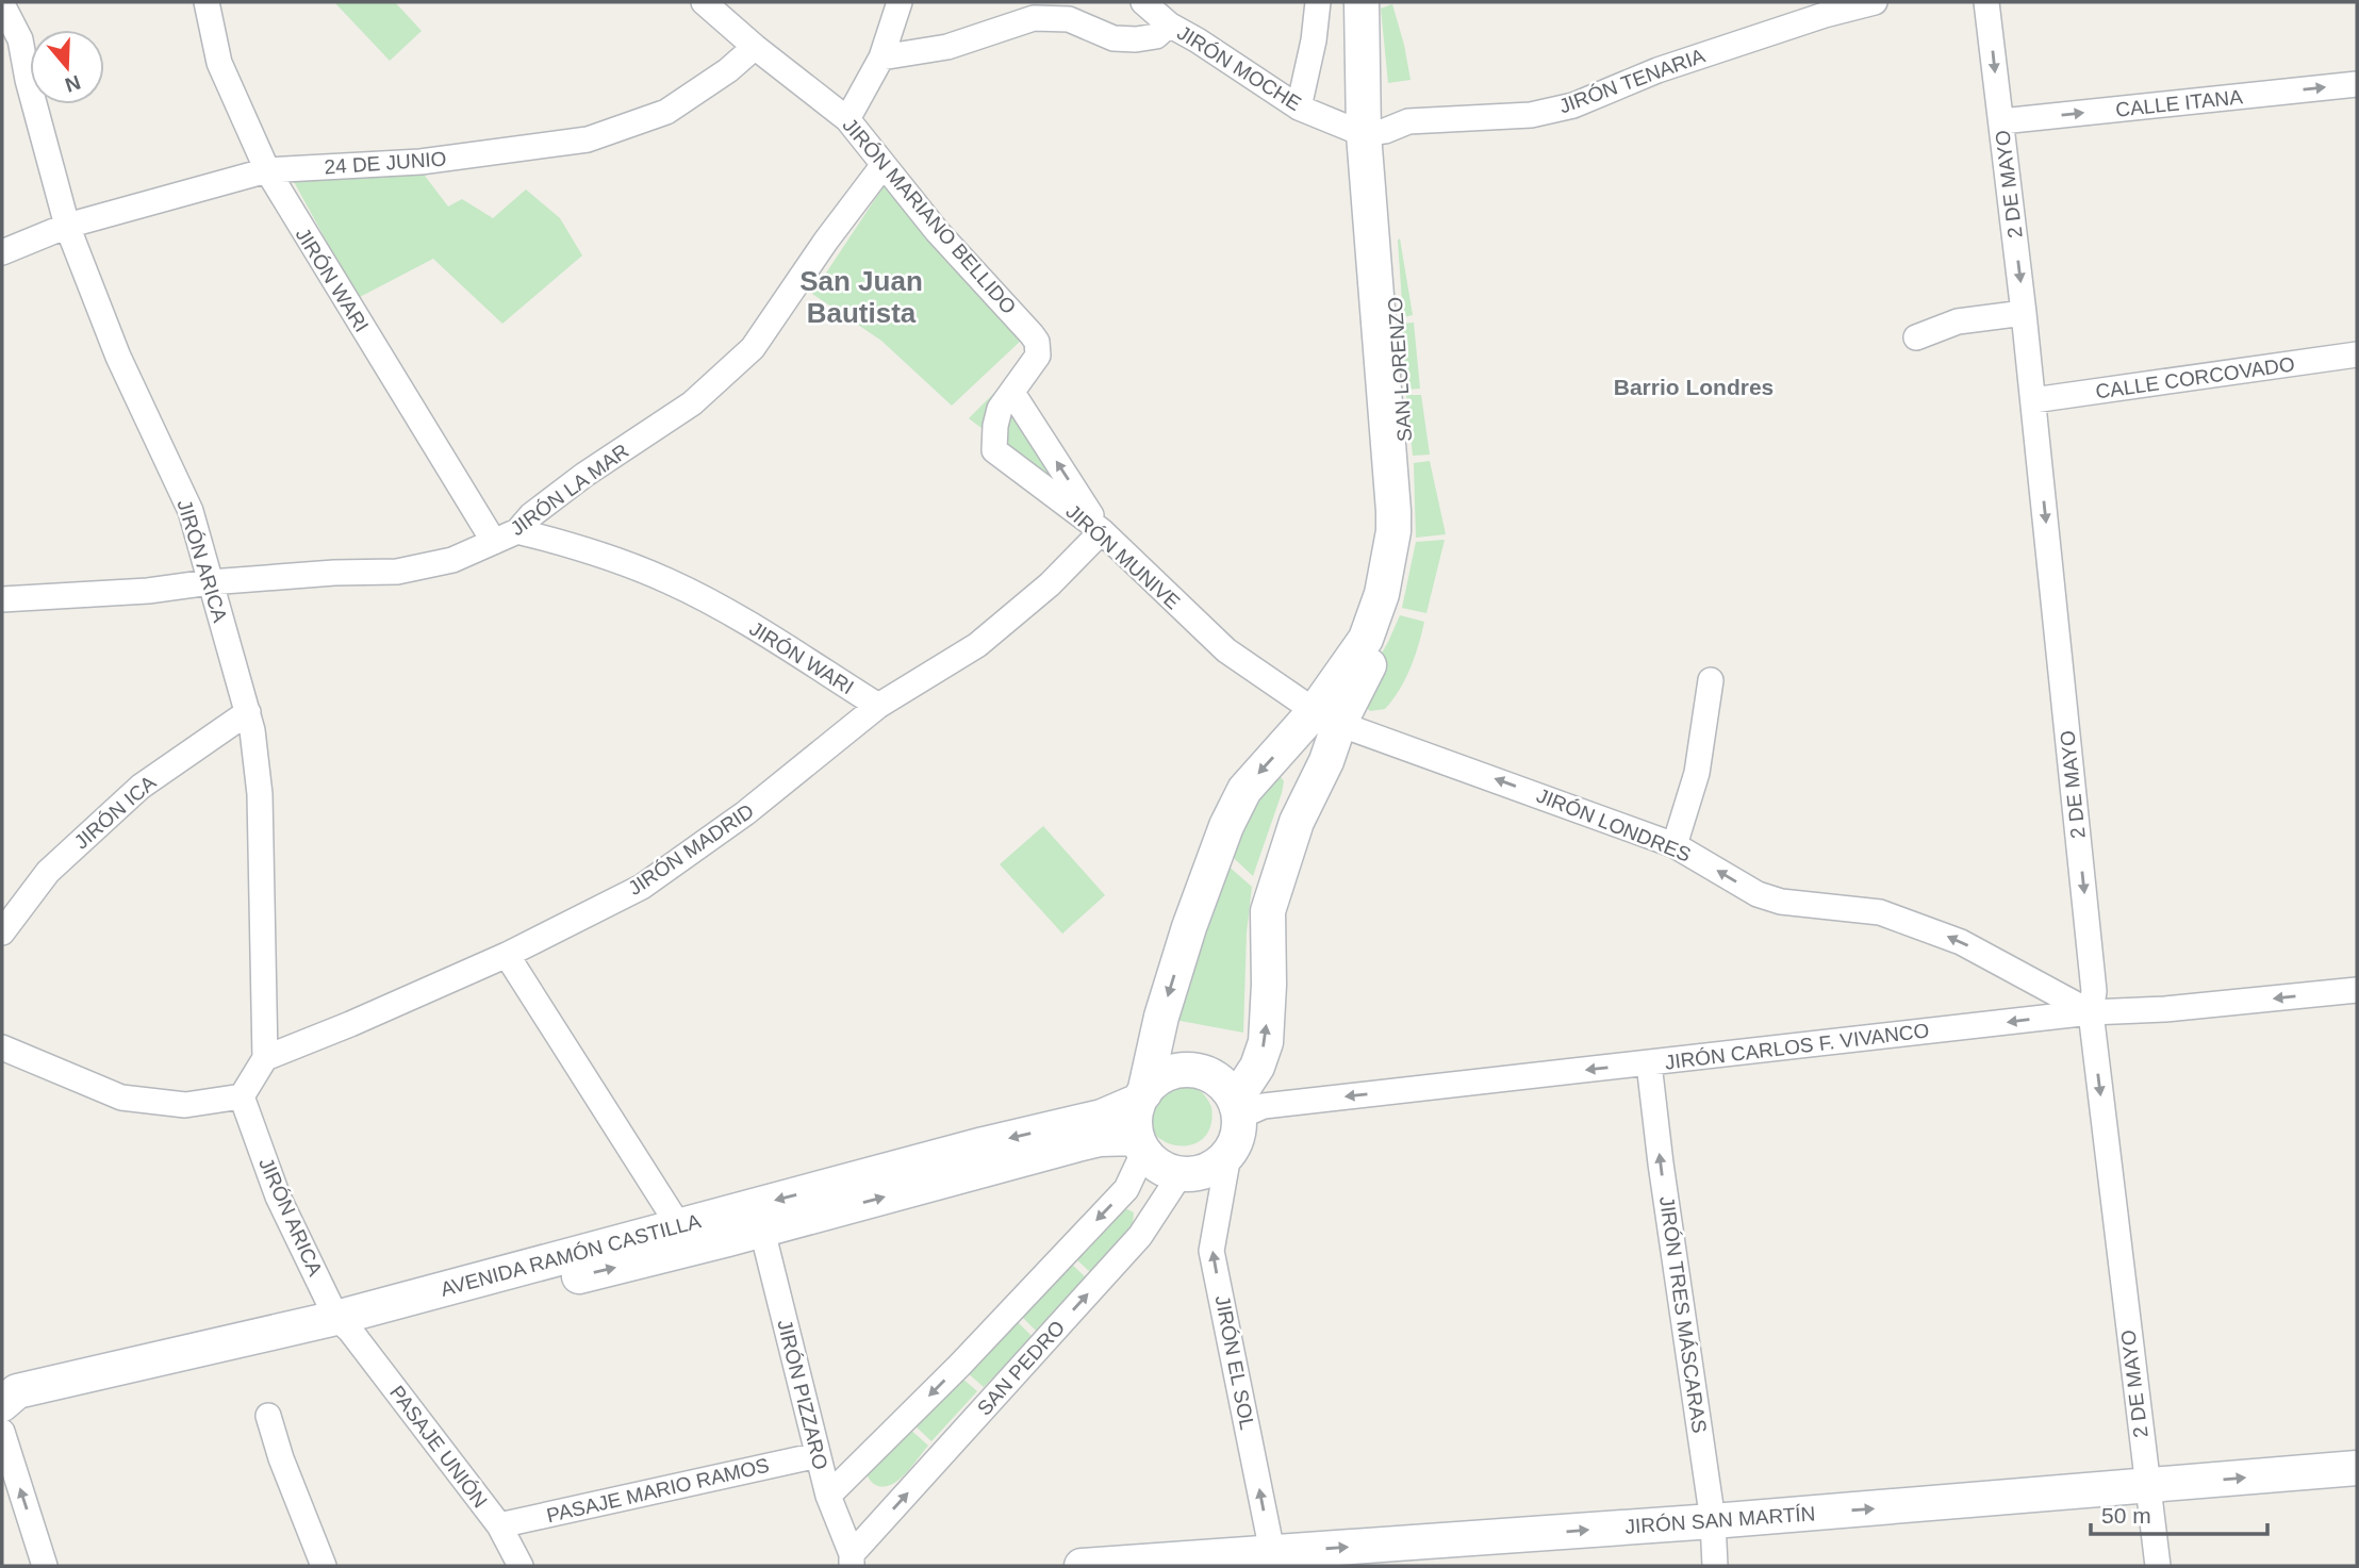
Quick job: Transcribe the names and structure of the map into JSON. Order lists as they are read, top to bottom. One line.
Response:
{"streets":{"street":["JIRÓN MOCHE","JIRÓN TENARIA","CALLE ITANA","24 DE JUNIO","2 DE MAYO","JIRÓN MARIANO BELLIDO","JIRÓN WARI","SAN LORENZO","CALLE CORCOVADO","JIRÓN LA MAR","JIRÓN MUNIVE","JIRÓN ARICA","JIRÓN ICA","JIRÓN LONDRES","JIRÓN MADRID","JIRÓN CARLOS F. VIVANCO","AVENIDA RAMÓN CASTILLA","JIRÓN TRES MÁSCARAS","JIRÓN EL SOL","SAN PEDRO","JIRÓN PIZZARO","PASAJE UNIÓN","PASAJE MARIO RAMOS","JIRÓN SAN MARTÍN"]},"crossings":[["JIRÓN MOCHE","JIRÓN TENARIA"],["JIRÓN MOCHE","SAN LORENZO"],["JIRÓN TENARIA","SAN LORENZO"],["CALLE ITANA","2 DE MAYO"],["24 DE JUNIO","JIRÓN MARIANO BELLIDO"],["24 DE JUNIO","JIRÓN WARI"],["24 DE JUNIO","JIRÓN ARICA"],["2 DE MAYO","CALLE CORCOVADO"],["2 DE MAYO","JIRÓN LONDRES"],["2 DE MAYO","JIRÓN CARLOS F. VIVANCO"],["2 DE MAYO","JIRÓN SAN MARTÍN"],["JIRÓN MARIANO BELLIDO","JIRÓN LA MAR"],["JIRÓN MARIANO BELLIDO","JIRÓN MUNIVE"],["JIRÓN WARI","JIRÓN LA MAR"],["JIRÓN WARI","JIRÓN MADRID"],["SAN LORENZO","JIRÓN MUNIVE"],["SAN LORENZO","JIRÓN LONDRES"],["JIRÓN LA MAR","JIRÓN ARICA"],["JIRÓN MUNIVE","JIRÓN LONDRES"],["JIRÓN MUNIVE","JIRÓN MADRID"],["JIRÓN ARICA","JIRÓN ICA"],["JIRÓN ARICA","JIRÓN MADRID"],["JIRÓN ARICA","AVENIDA RAMÓN CASTILLA"],["JIRÓN ARICA","PASAJE UNIÓN"],["JIRÓN LONDRES","JIRÓN CARLOS F. VIVANCO"],["JIRÓN CARLOS F. VIVANCO","AVENIDA RAMÓN CASTILLA"],["JIRÓN CARLOS F. VIVANCO","JIRÓN TRES MÁSCARAS"],["JIRÓN CARLOS F. VIVANCO","JIRÓN EL SOL"],["JIRÓN CARLOS F. VIVANCO","SAN PEDRO"],["AVENIDA RAMÓN CASTILLA","JIRÓN EL SOL"],["AVENIDA RAMÓN CASTILLA","SAN PEDRO"],["AVENIDA RAMÓN CASTILLA","JIRÓN PIZZARO"],["AVENIDA RAMÓN CASTILLA","PASAJE UNIÓN"],["JIRÓN TRES MÁSCARAS","JIRÓN SAN MARTÍN"],["JIRÓN EL SOL","SAN PEDRO"],["JIRÓN EL SOL","JIRÓN SAN MARTÍN"],["SAN PEDRO","JIRÓN PIZZARO"],["JIRÓN PIZZARO","PASAJE MARIO RAMOS"],["PASAJE UNIÓN","PASAJE MARIO RAMOS"]],"one_way":["CALLE ITANA","2 DE MAYO","JIRÓN LONDRES","JIRÓN CARLOS F. VIVANCO","JIRÓN TRES MÁSCARAS","JIRÓN EL SOL","JIRÓN SAN MARTÍN"],"districts":["San Juan Bautista","Barrio Londres"],"scale_bar":"50 m","north":"bottom"}
